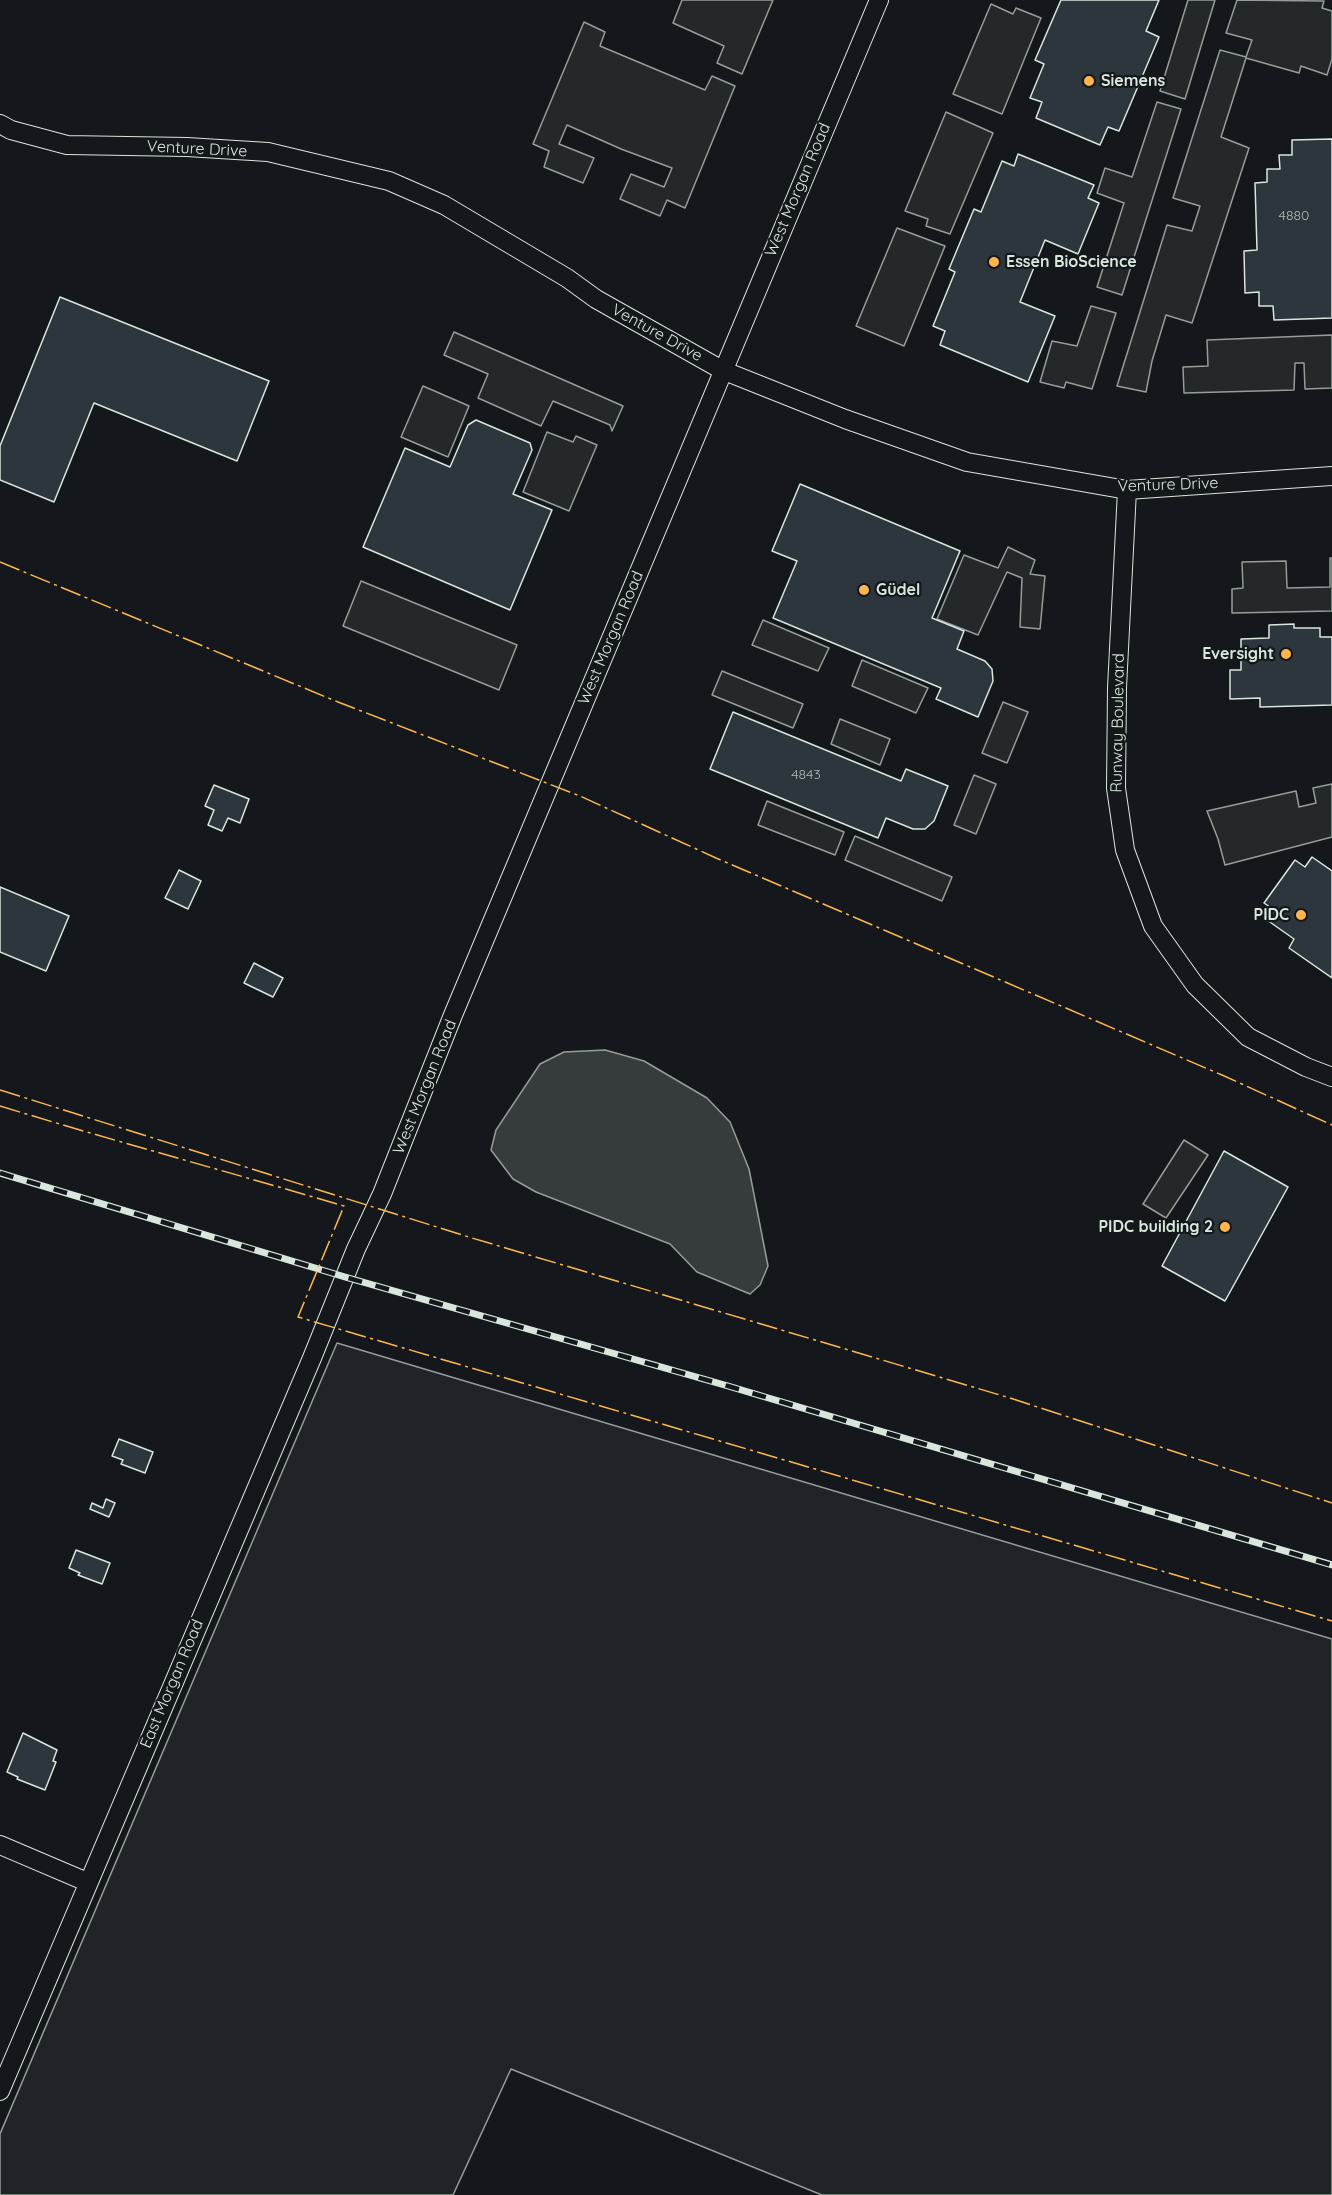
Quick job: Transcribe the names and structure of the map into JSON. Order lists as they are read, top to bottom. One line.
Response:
{"streets":{"street":["Venture Drive","West Morgan Road","Runway Boulevard","East Morgan Road"]},"crossings":[["Venture Drive","West Morgan Road"],["Venture Drive","Runway Boulevard"],["West Morgan Road","East Morgan Road"]],"places":["Siemens","Essen BioScience","Güdel","Eversight","PIDC","PIDC building 2"],"house_numbers":["4880","4843"]}
